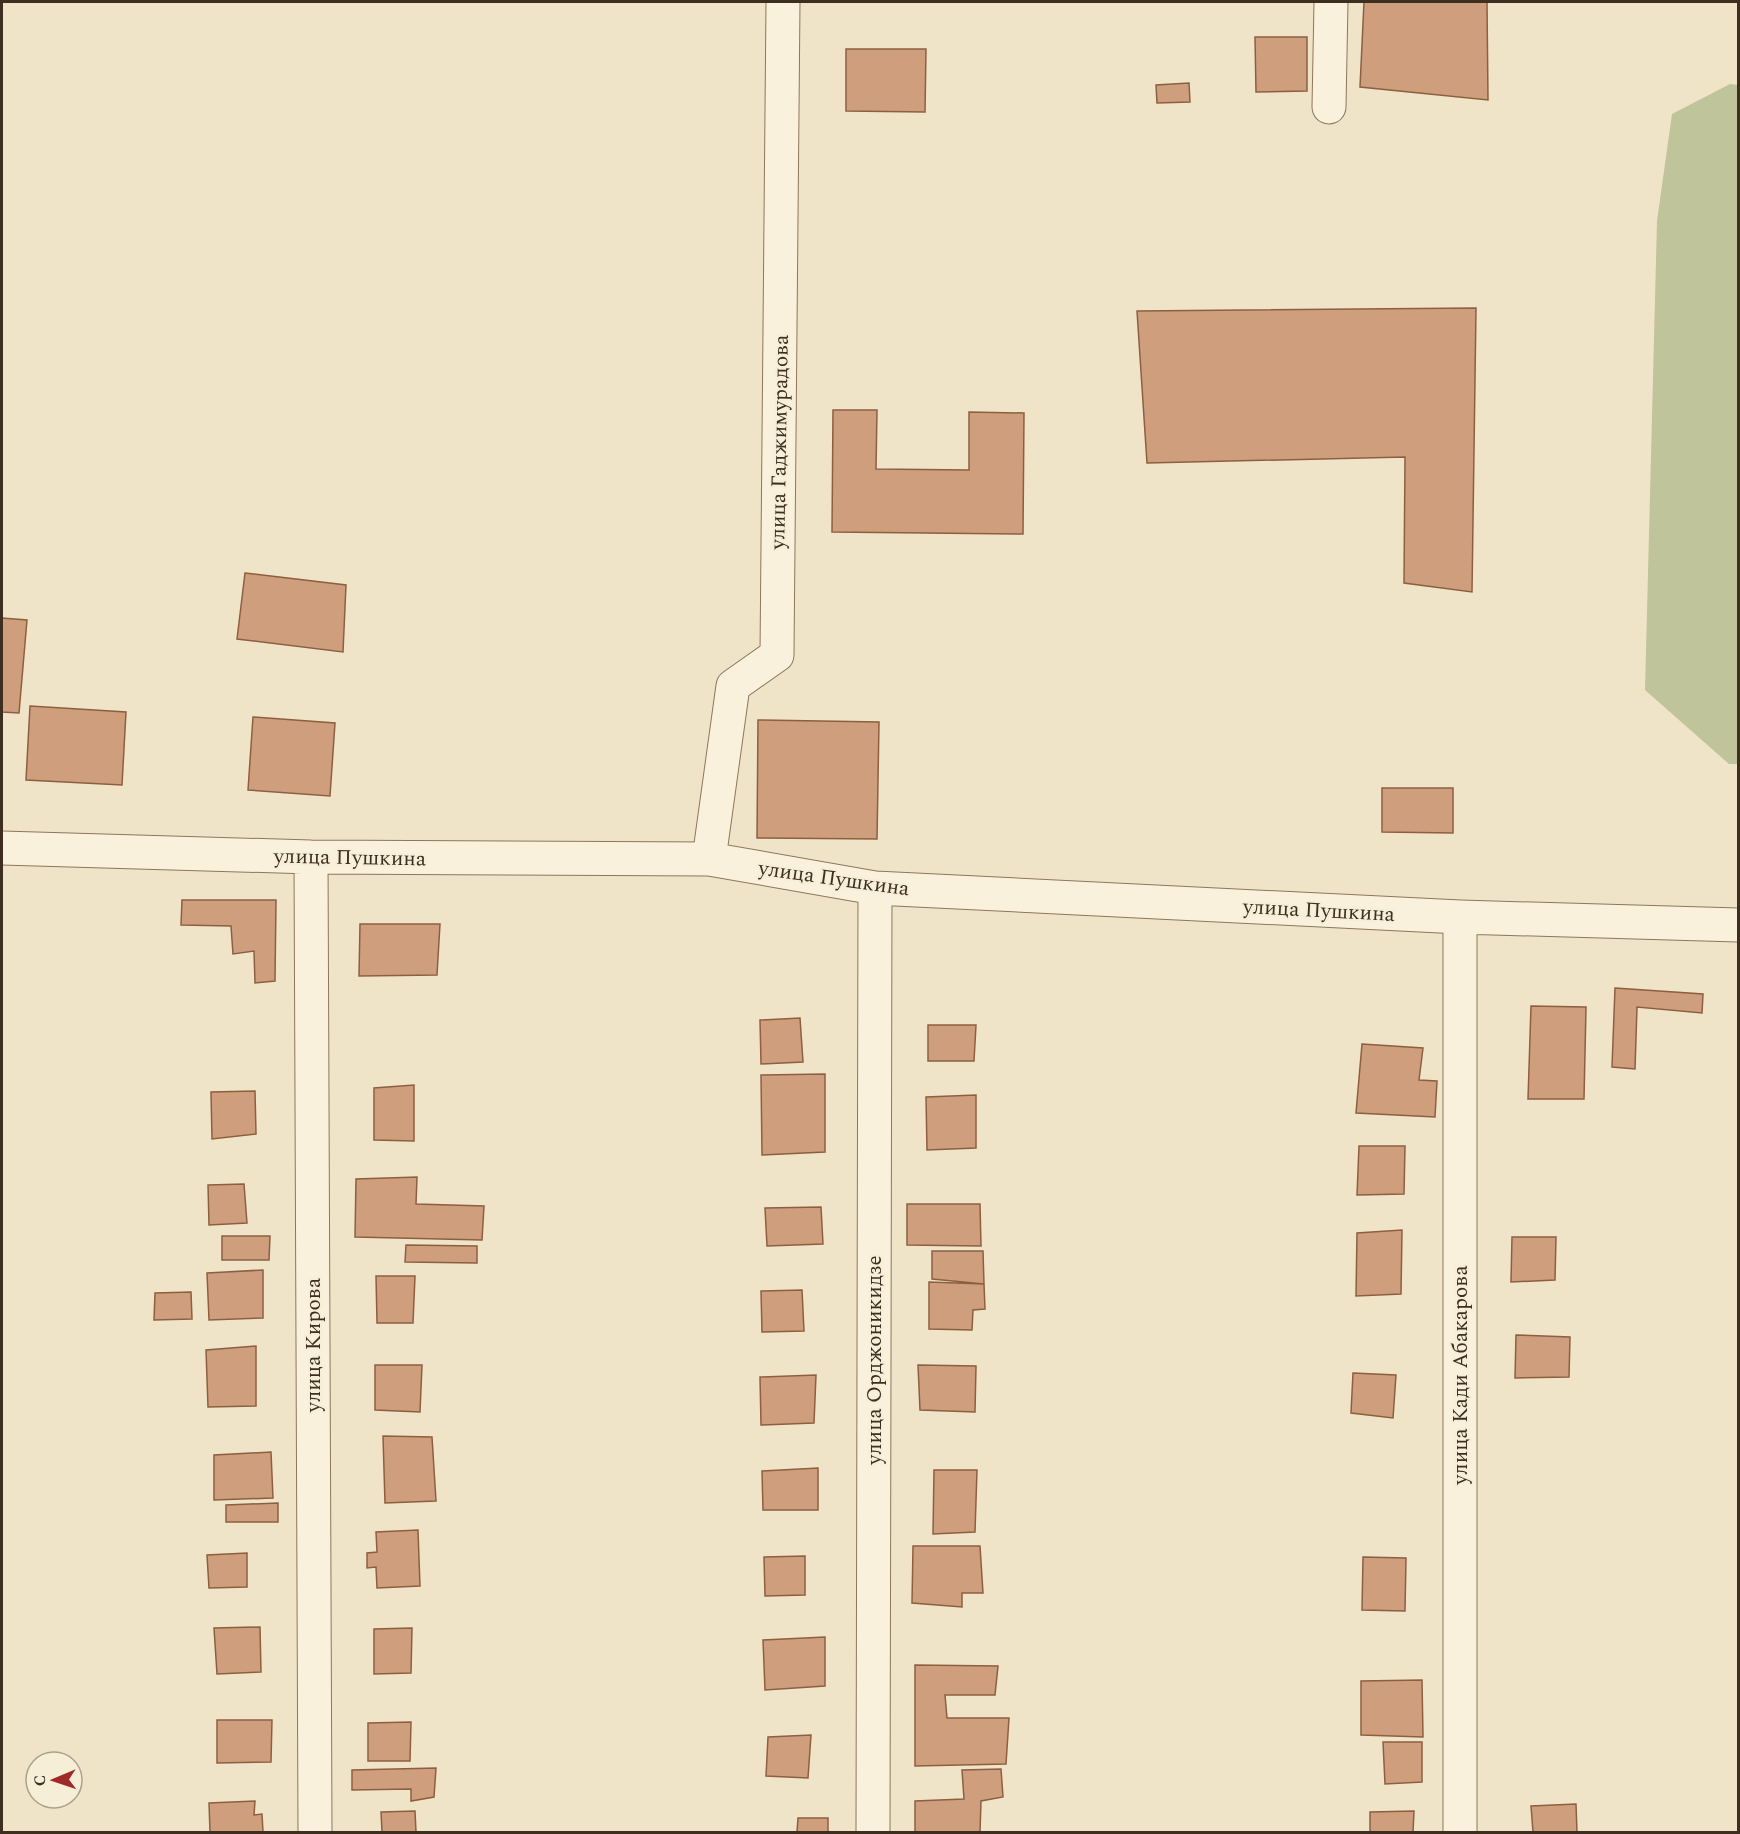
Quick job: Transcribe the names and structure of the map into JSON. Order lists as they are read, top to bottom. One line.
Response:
{"streets":{"street":["улица Гаджимурадова","улица Пушкина","улица Кирова","улица Орджоникидзе","улица Кади Абакарова"]},"crossings":[["улица Гаджимурадова","улица Пушкина"],["улица Пушкина","улица Кирова"],["улица Пушкина","улица Орджоникидзе"],["улица Пушкина","улица Кади Абакарова"]],"north":"left"}
